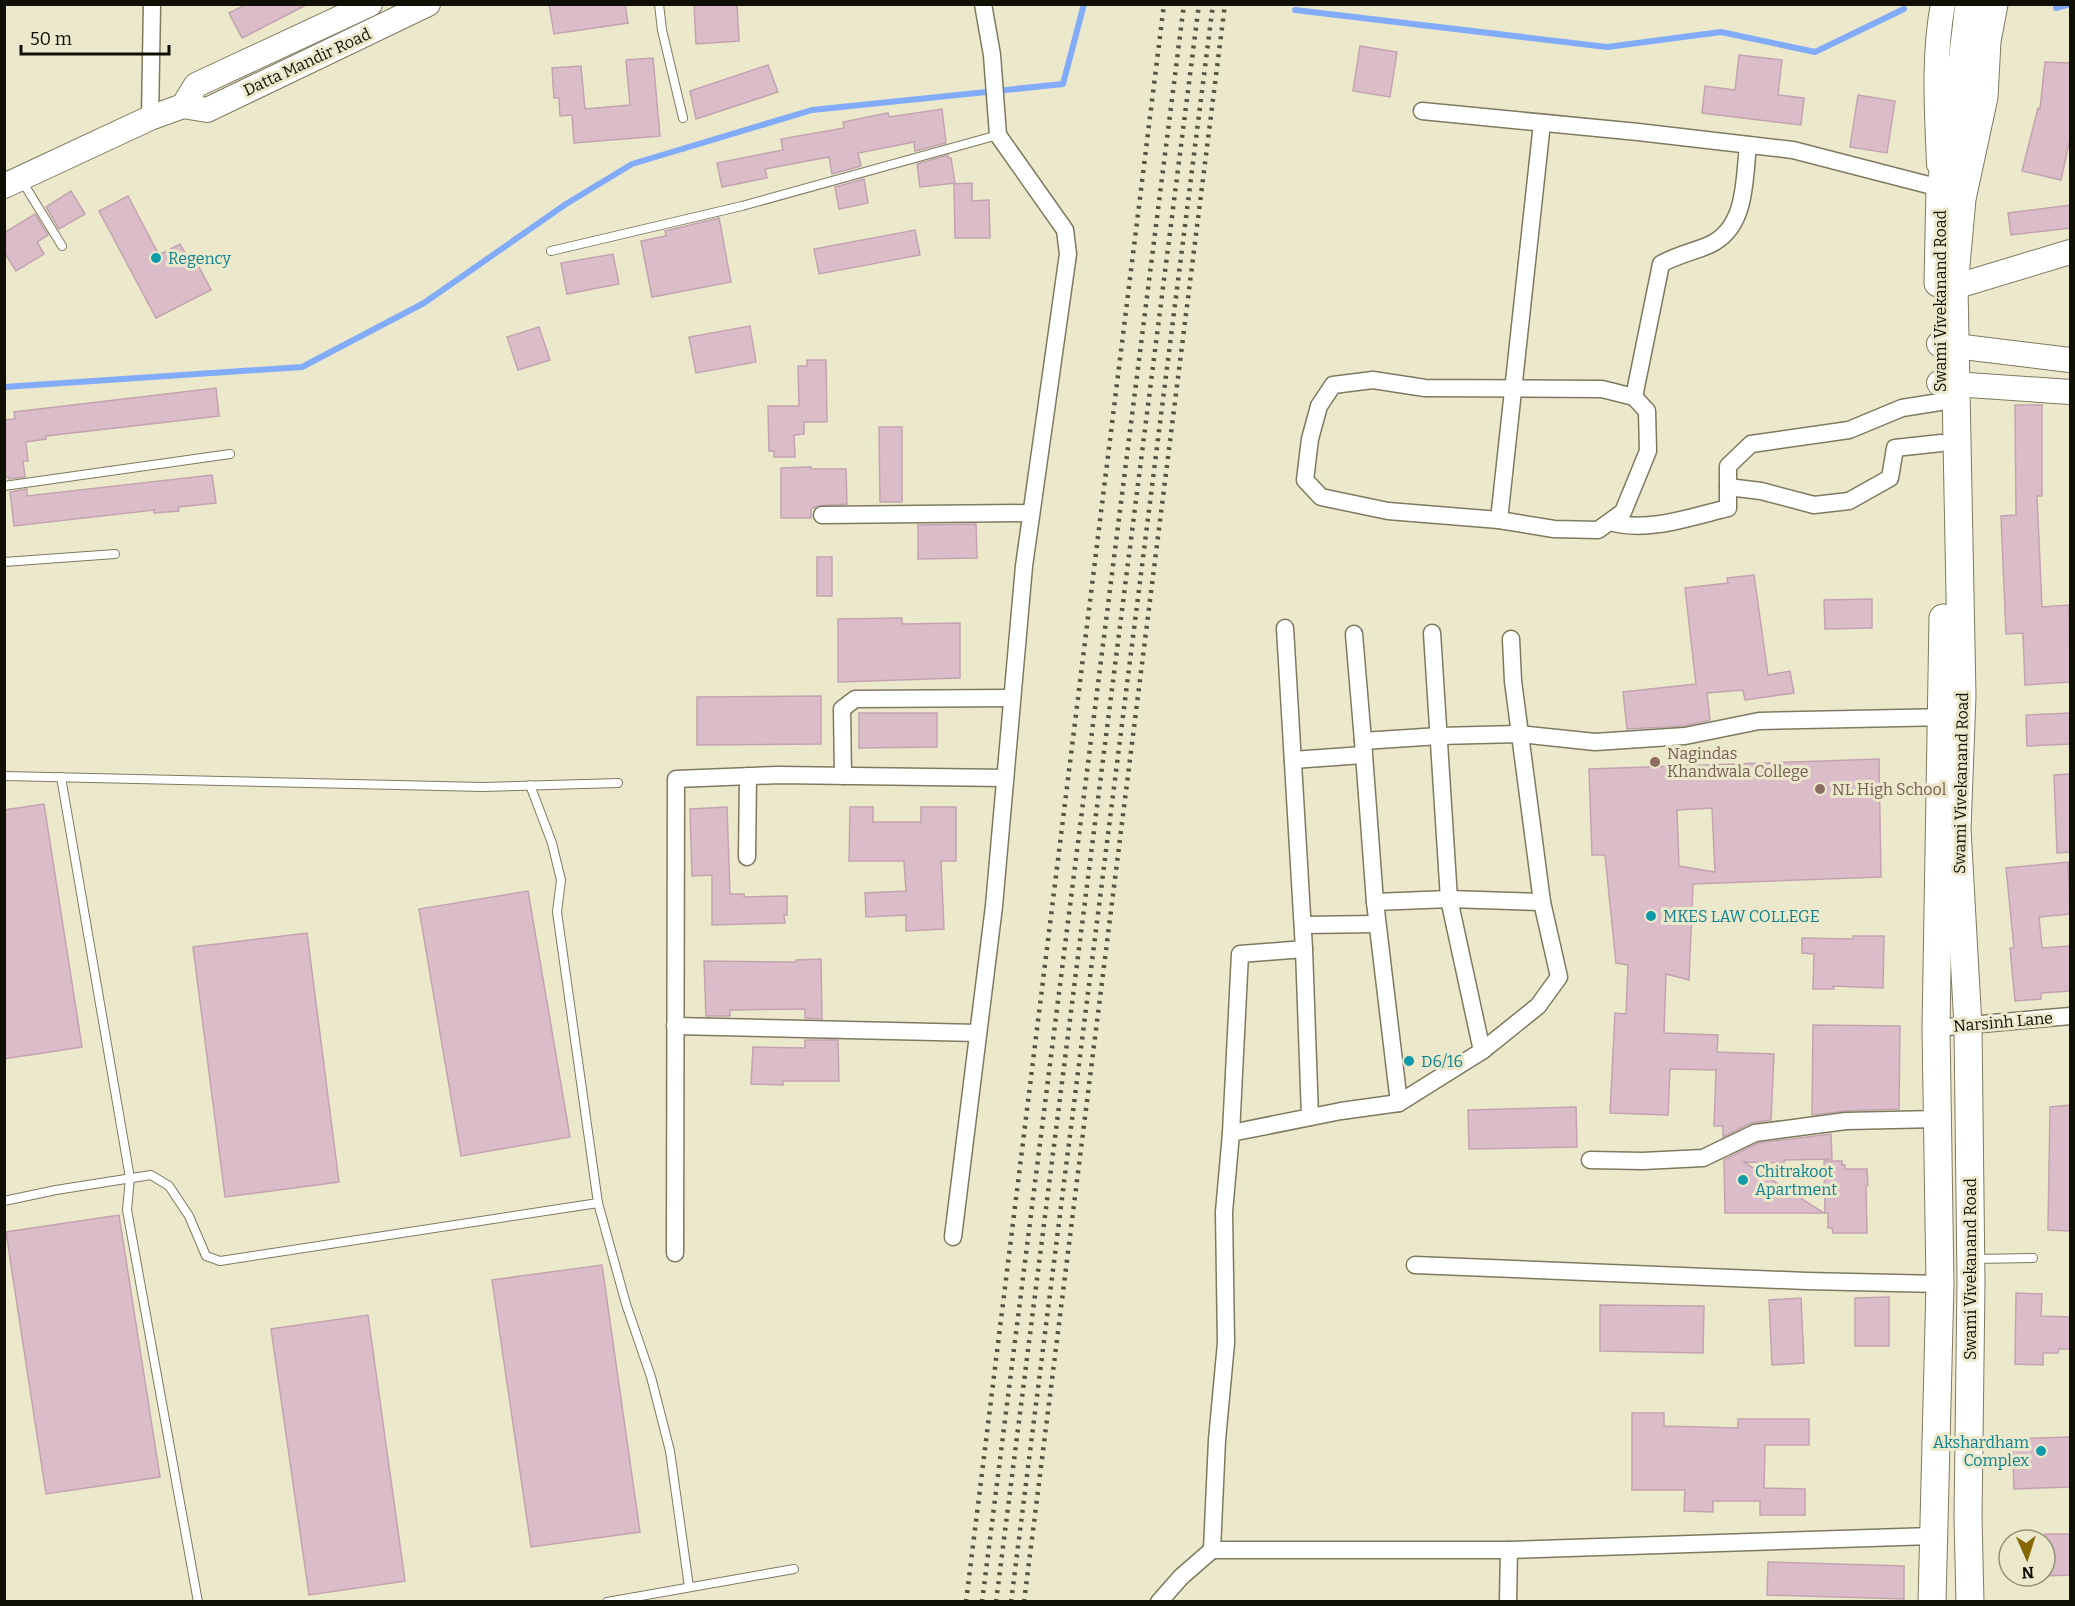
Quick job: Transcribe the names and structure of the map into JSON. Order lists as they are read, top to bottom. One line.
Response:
{"streets":{"main road":["Datta Mandir Road","Swami Vivekanand Road"],"street":["Narsinh Lane"]},"crossings":[["Swami Vivekanand Road","Narsinh Lane"]],"places":["Regency","Nagindas Khandwala College","NL High School","MKES LAW COLLEGE","D6/16","Chitrakoot Apartment","Akshardham Complex"],"scale_bar":"50 m","north":"bottom"}
